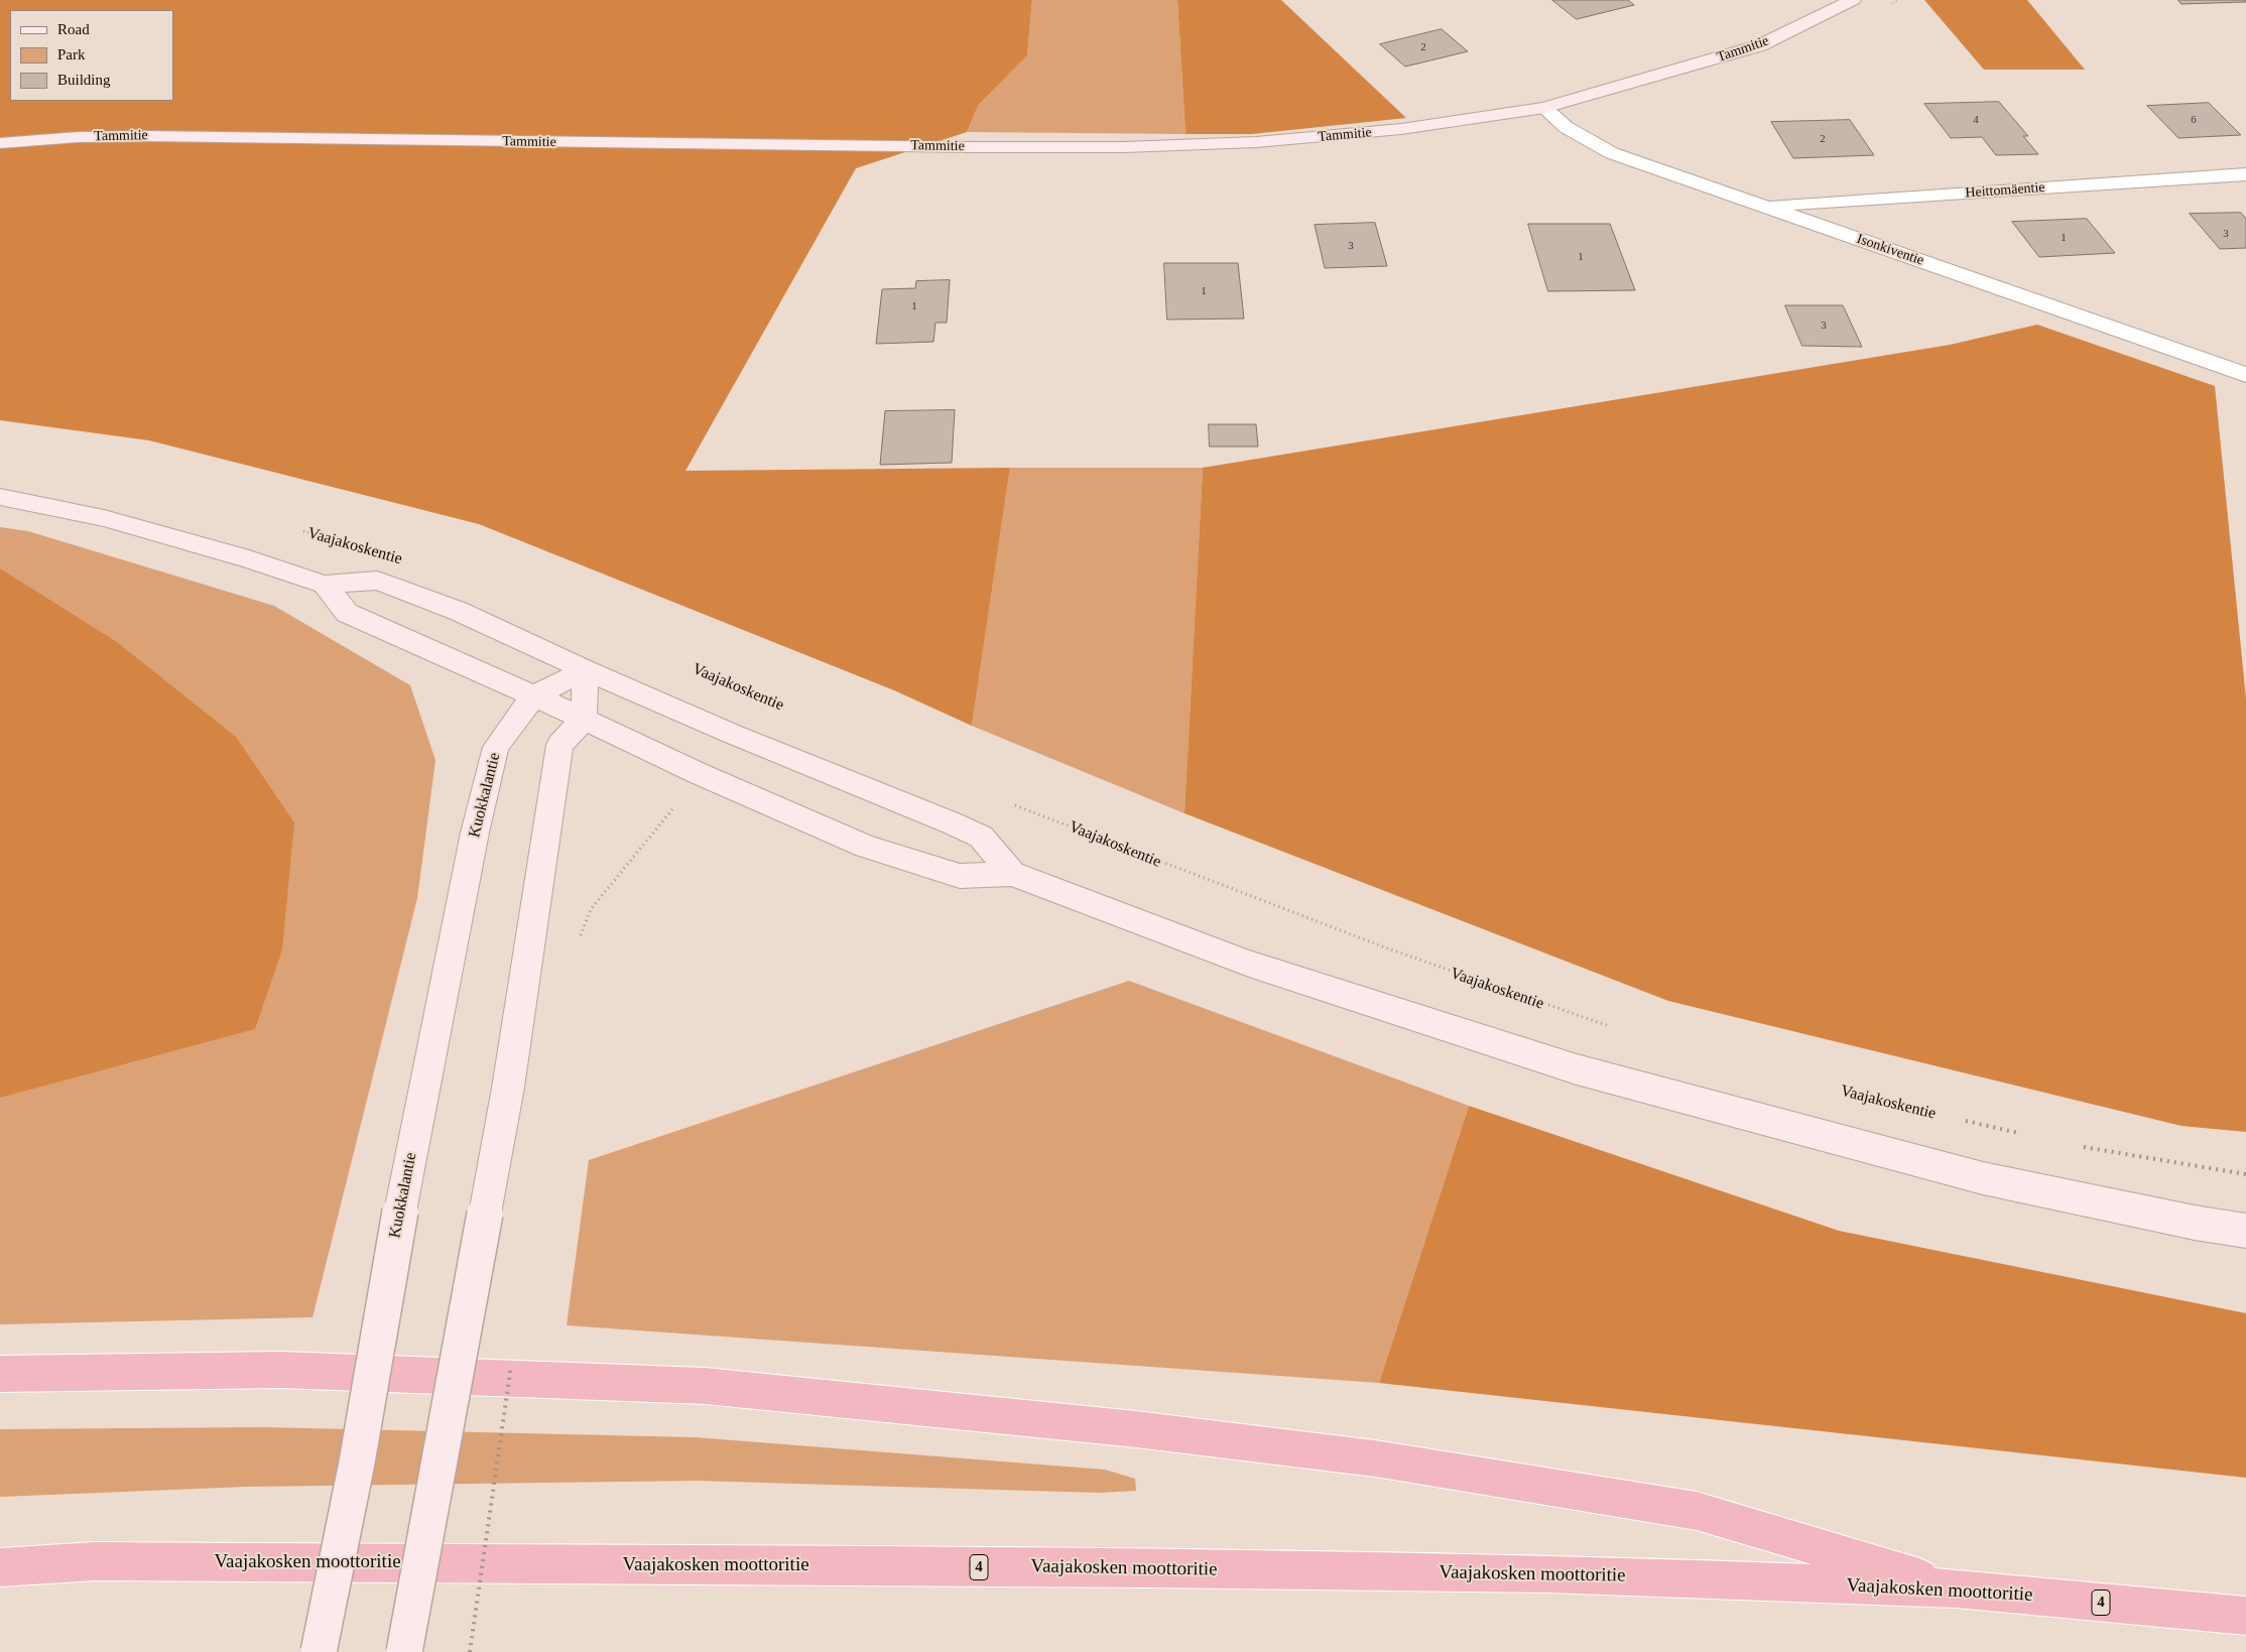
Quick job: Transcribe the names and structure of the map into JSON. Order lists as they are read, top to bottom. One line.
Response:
{"streets":{"highway":["Vaajakosken moottoritie","4"],"main road":["Tammitie","Vaajakoskentie","Kuokkalantie"],"street":["Heittomäentie","Isonkiventie"]},"crossings":[["Tammitie","Isonkiventie"],["Heittomäentie","Isonkiventie"],["Vaajakoskentie","Kuokkalantie"]],"house_numbers":["2","4","6","2","3","1","3","1","1","1","3"],"legend":["Road","Park","Building"]}
